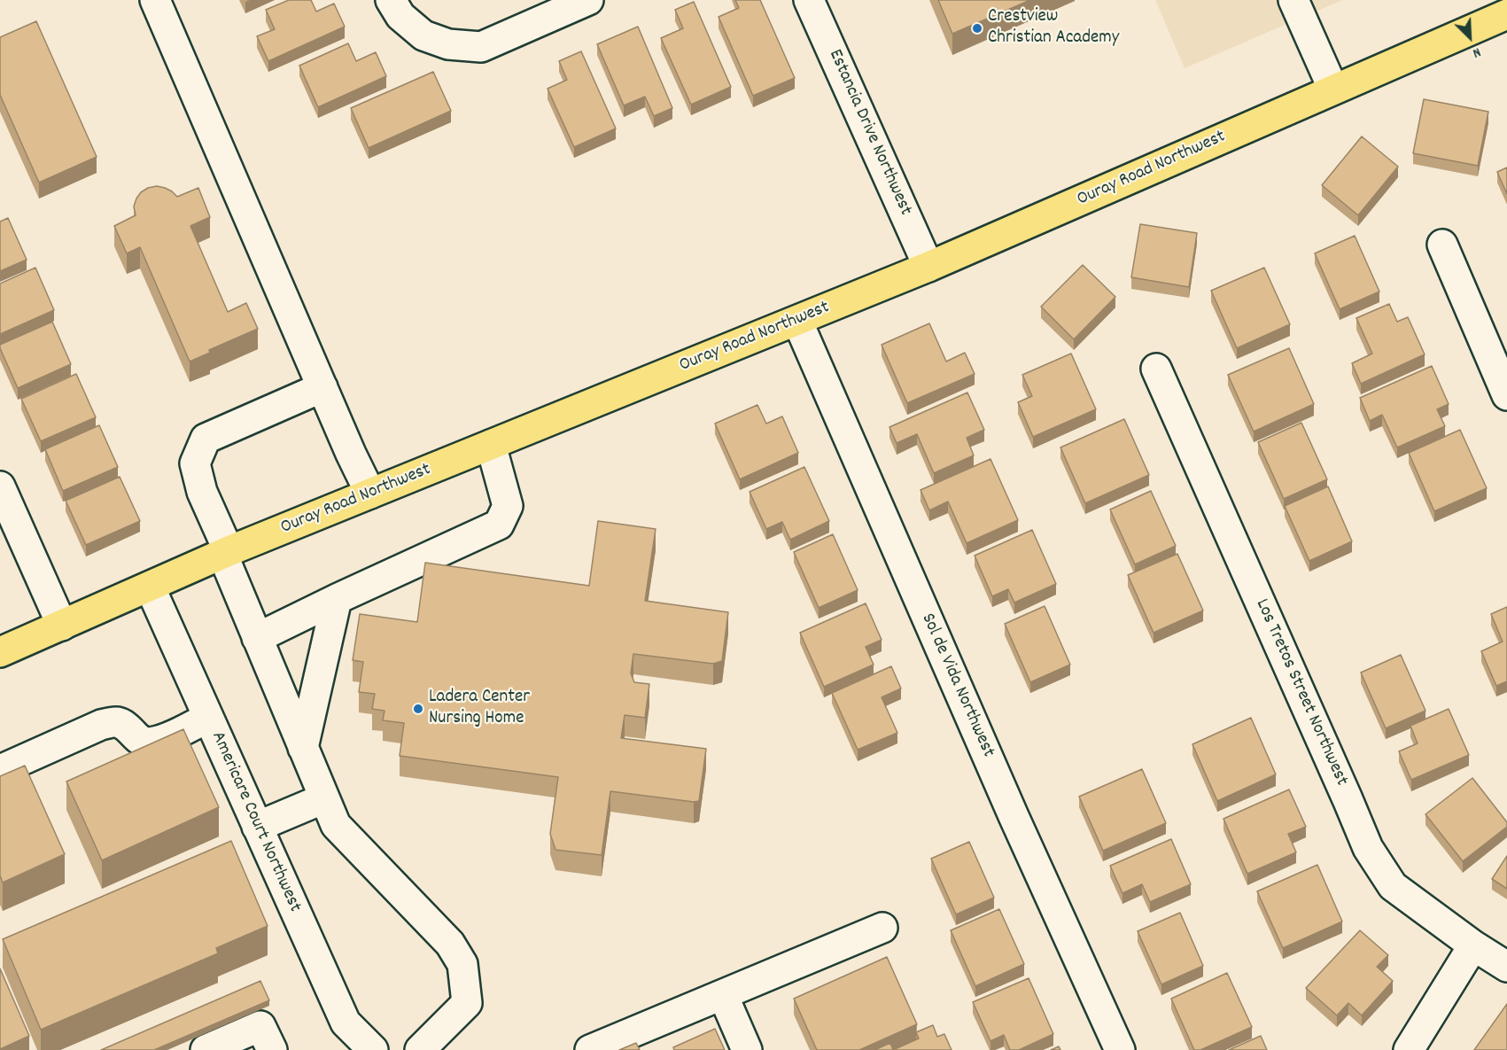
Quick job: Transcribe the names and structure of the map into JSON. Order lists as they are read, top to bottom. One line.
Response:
{"streets":{"main road":["Ouray Road Northwest"],"street":["Estancia Drive Northwest","Sol de Vida Northwest","Los Tretos Street Northwest","Americare Court Northwest"]},"crossings":[["Estancia Drive Northwest","Ouray Road Northwest"],["Ouray Road Northwest","Sol de Vida Northwest"],["Ouray Road Northwest","Americare Court Northwest"]],"places":["Crestview Christian Academy","Ladera Center Nursing Home"],"north":"bottom right"}
